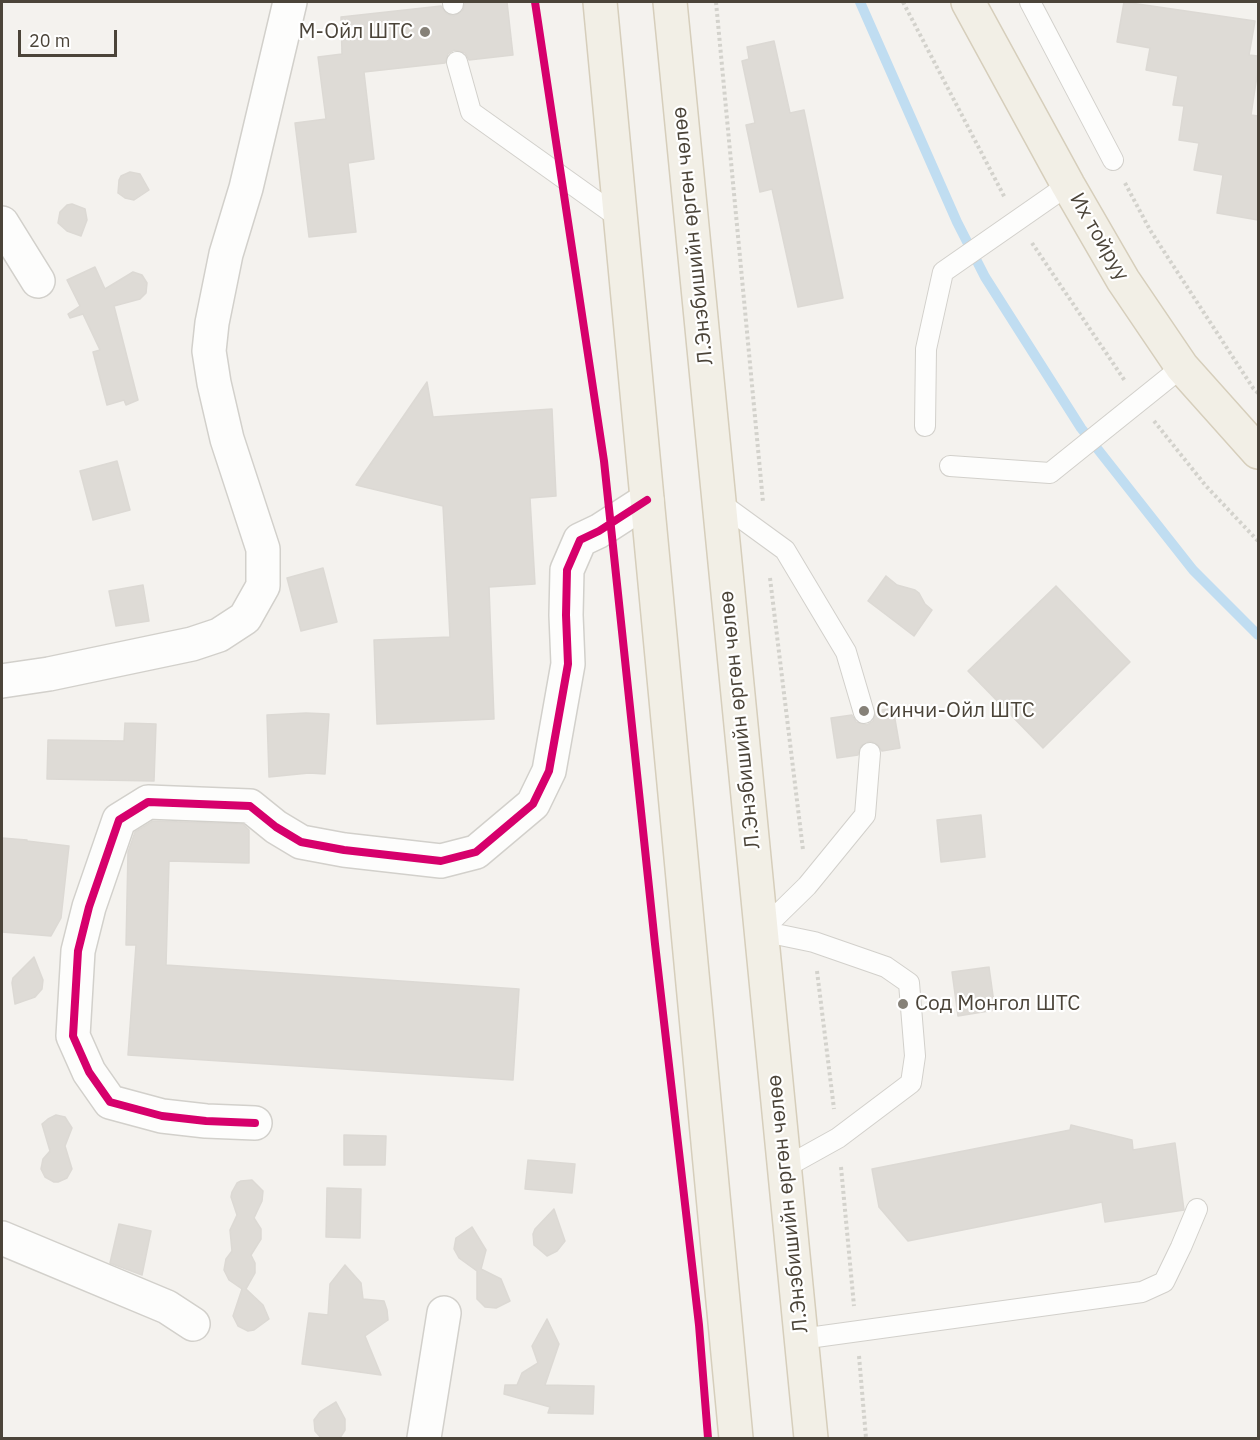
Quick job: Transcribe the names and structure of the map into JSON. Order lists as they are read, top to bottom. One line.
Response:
{"streets":{"main road":["Л.Энэбишийн өргөн чөлөө","Их тойруу"]},"places":["М-Ойл ШТС","Синчи-Ойл ШТС","Сод Монгол ШТС"],"scale_bar":"20 m"}
